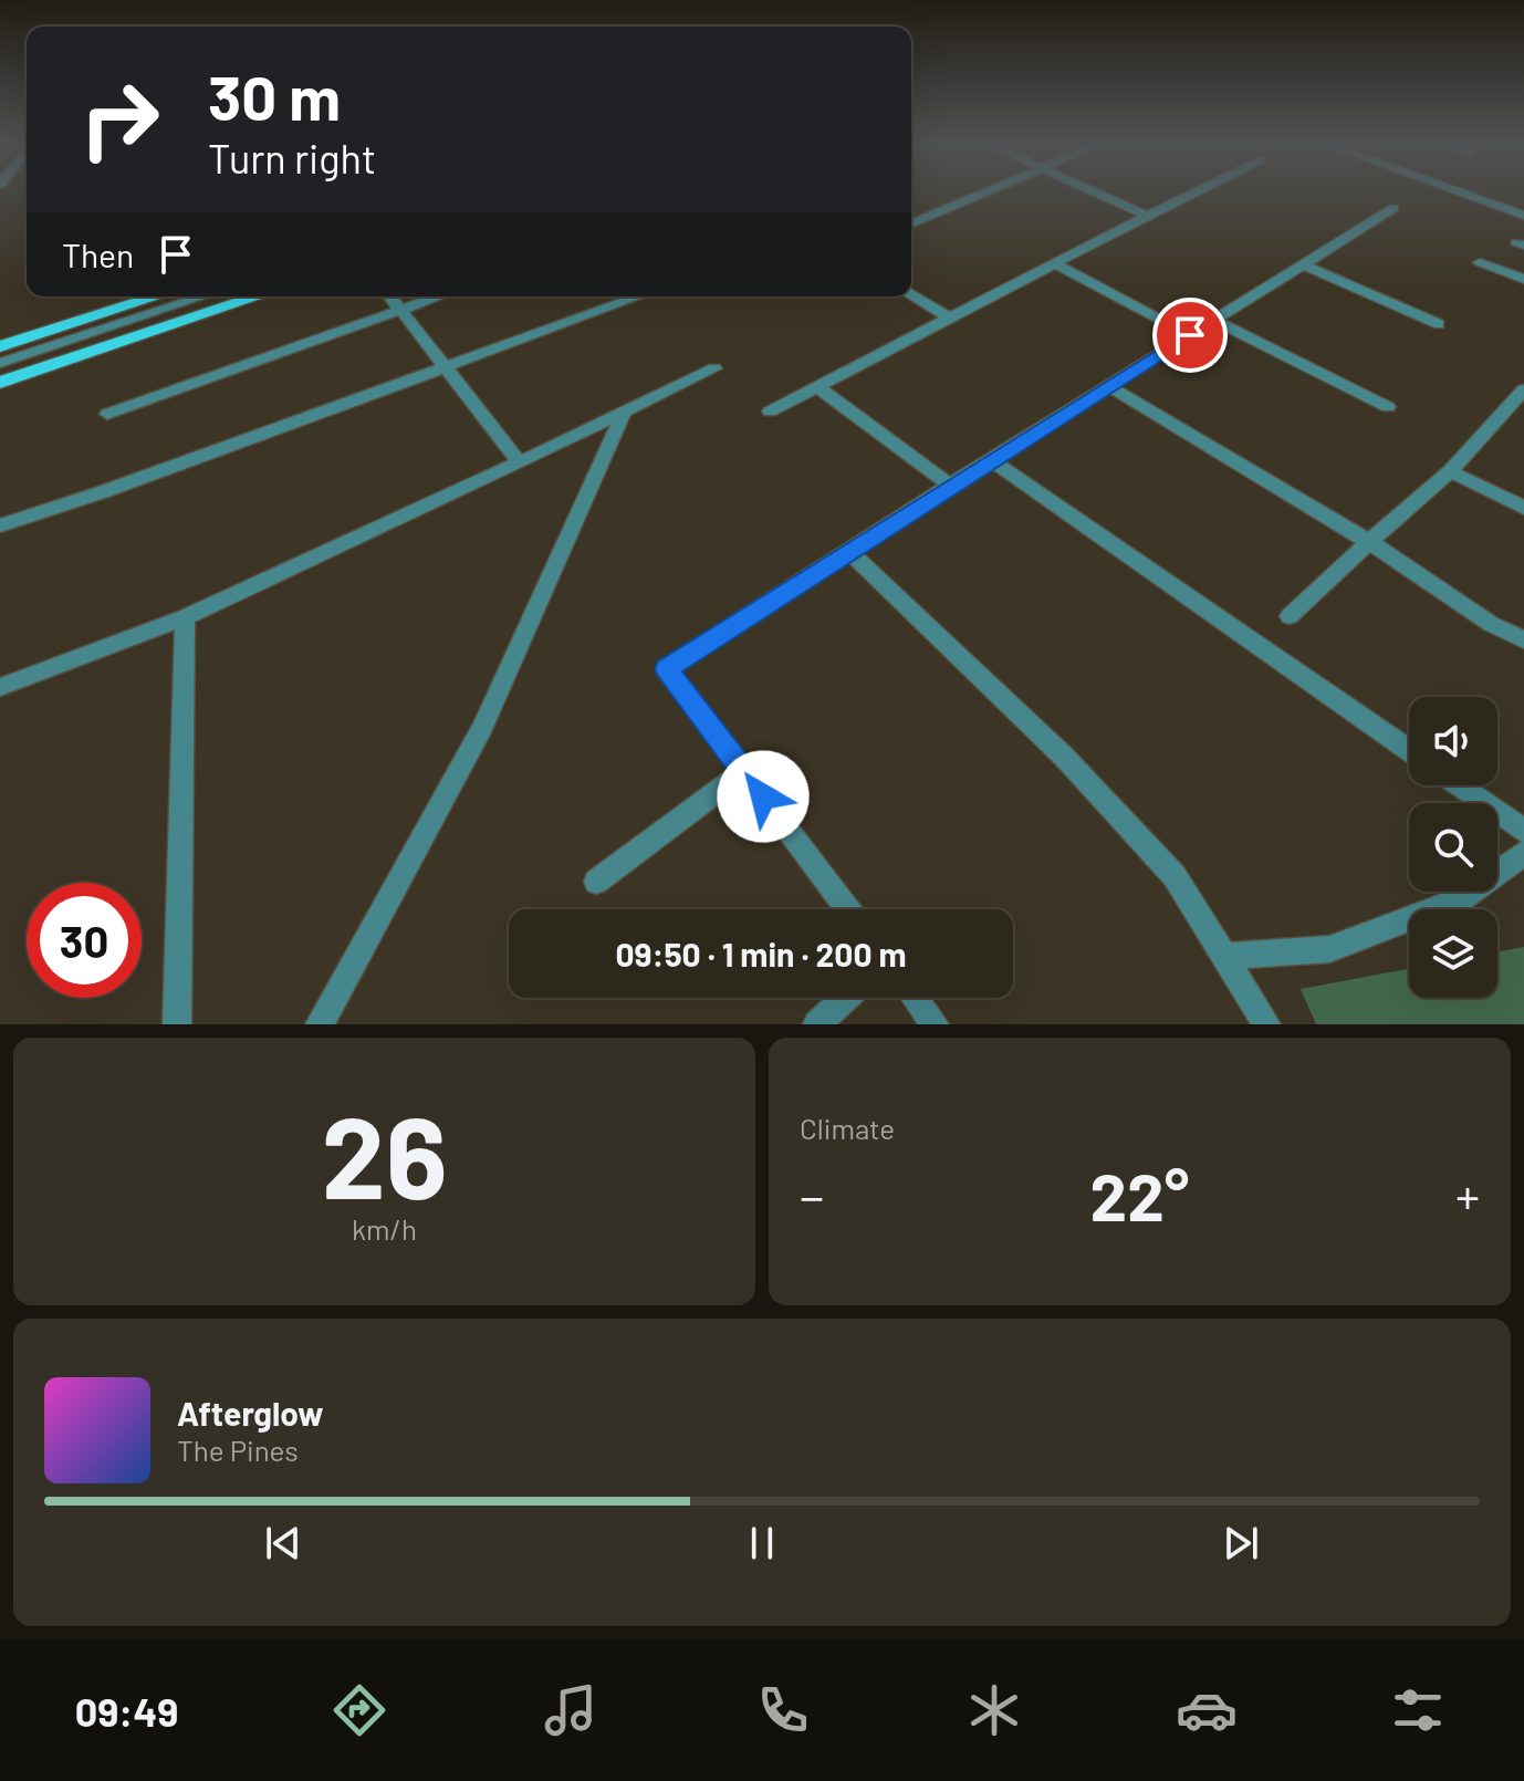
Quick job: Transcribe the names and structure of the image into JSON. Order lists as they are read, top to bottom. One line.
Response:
{"page":{"turn":["30 m","Turn right"],"then":"Then","limit":"30","trip":"09:50 · 1 min · 200 m","tile":[["26","km/h"],"Climate"],"heat":["−","22°","+"],"song":["Afterglow","The Pines"],"tabs":"09:49"}}
